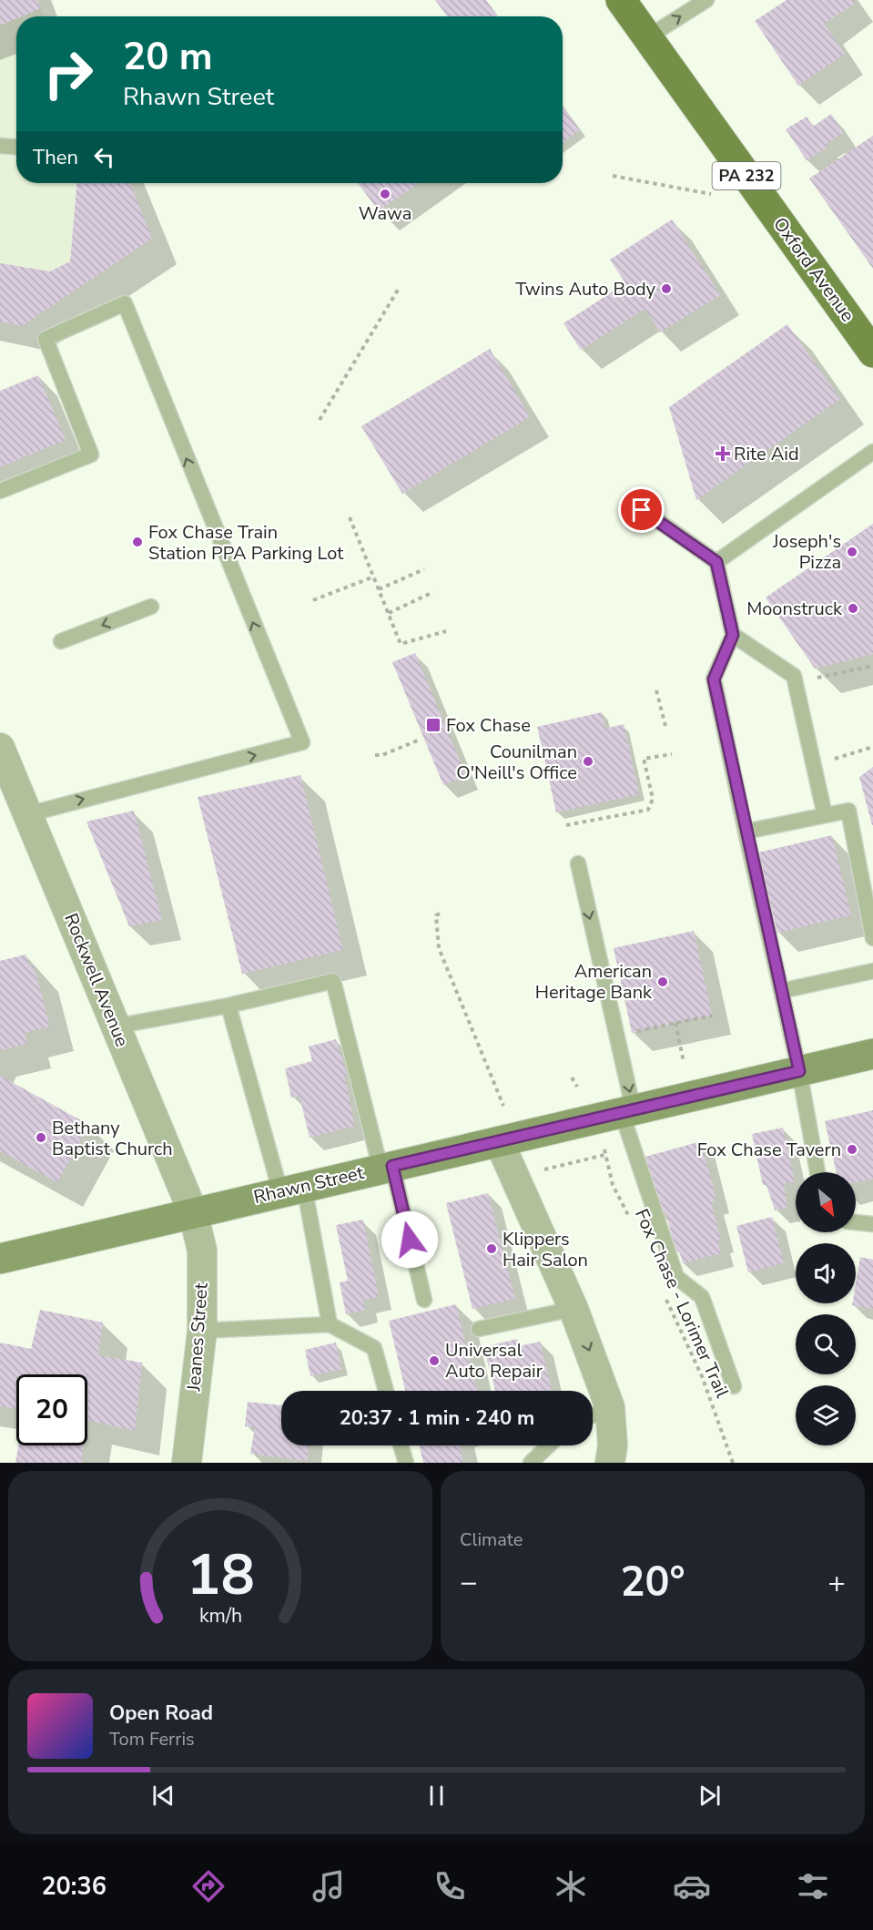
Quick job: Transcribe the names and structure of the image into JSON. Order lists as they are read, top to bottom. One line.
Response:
{"streets":{"main road":["PA 232","Oxford Avenue","Rhawn Street"],"street":["Rockwell Avenue","Jeanes Street"],"path":["Fox Chase - Lorimer Trail"]},"crossings":[["Rockwell Avenue","Rhawn Street"],["Rockwell Avenue","Jeanes Street"],["Rhawn Street","Jeanes Street"]],"places":{"other":["Wawa","Twins Auto Body","Fox Chase Train Station PPA Parking Lot","Joseph's Pizza","Moonstruck","Counilman O'Neill's Office","American Heritage Bank","Bethany Baptist Church","Fox Chase Tavern","Klippers Hair Salon","Universal Auto Repair"],"health":["Rite Aid"],"transit":["Fox Chase"]},"north":"bottom right","page":{"turn":["20 m","Rhawn Street"],"then":"Then","limit":"20","trip":"20:37 · 1 min · 240 m","tile":"Climate","heat":["−","20°","+"],"song":["Open Road","Tom Ferris"],"tabs":"20:36","gauge":["18","km/h"]}}
